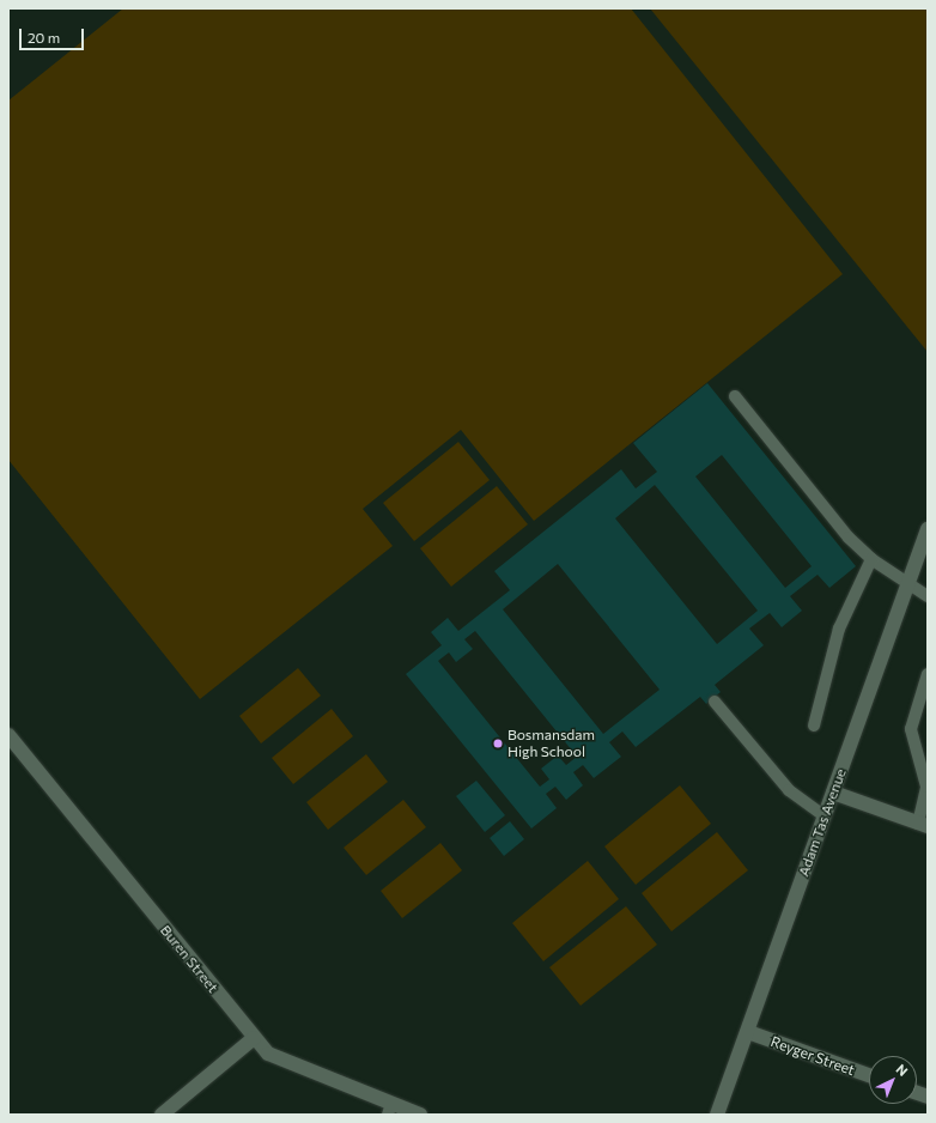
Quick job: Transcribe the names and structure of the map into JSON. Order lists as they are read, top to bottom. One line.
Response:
{"streets":{"street":["Adam Tas Avenue","Buren Street","Reyger Street"]},"crossings":[["Adam Tas Avenue","Reyger Street"]],"places":["Bosmansdam High School"],"scale_bar":"20 m","north":"top right"}
